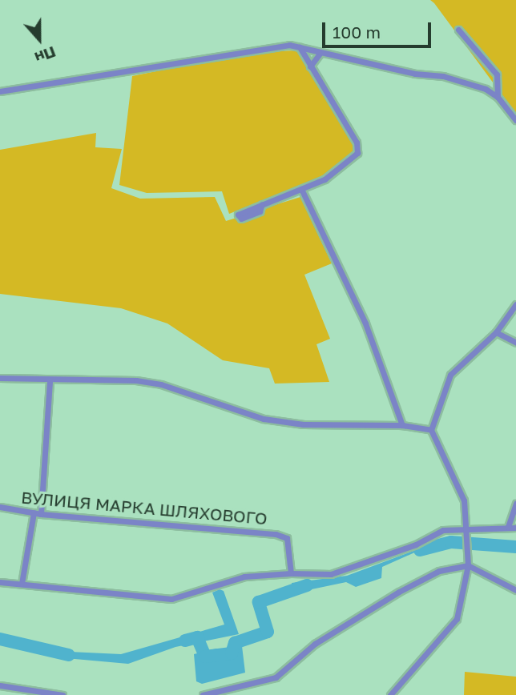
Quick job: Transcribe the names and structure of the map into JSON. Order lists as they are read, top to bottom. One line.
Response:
{"streets":{"street":["ВУЛИЦЯ МАРКА ШЛЯХОВОГО"]},"scale_bar":"100 m","north":"bottom"}
